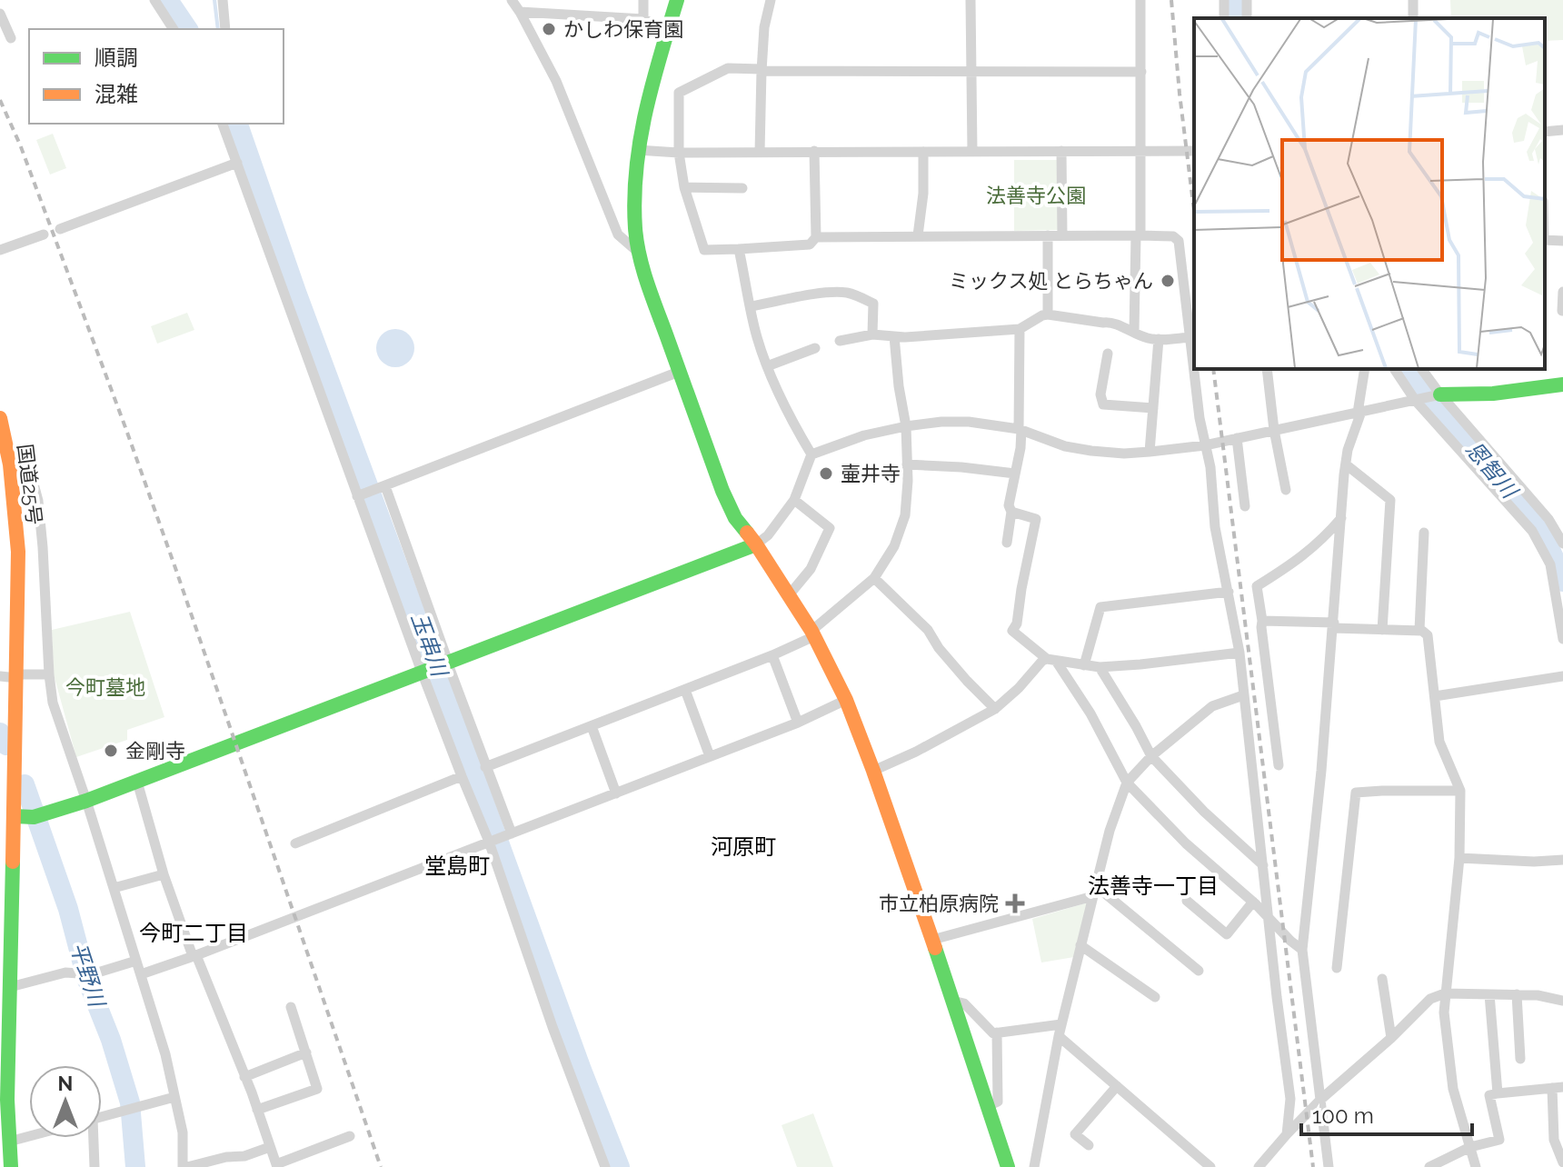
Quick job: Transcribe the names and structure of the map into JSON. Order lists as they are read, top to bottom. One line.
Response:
{"streets":{"main road":["国道25号"]},"districts":["河原町","堂島町","法善寺一丁目","今町二丁目"],"water":["恩智川","玉串川","平野川"],"parks":["法善寺公園","今町墓地"],"places":{"other":["かしわ保育園","ミックス処 とらちゃん","壷井寺","金剛寺"],"health":["市立柏原病院"]},"legend":["順調","混雑"],"scale_bar":"100 m","north":"top"}
